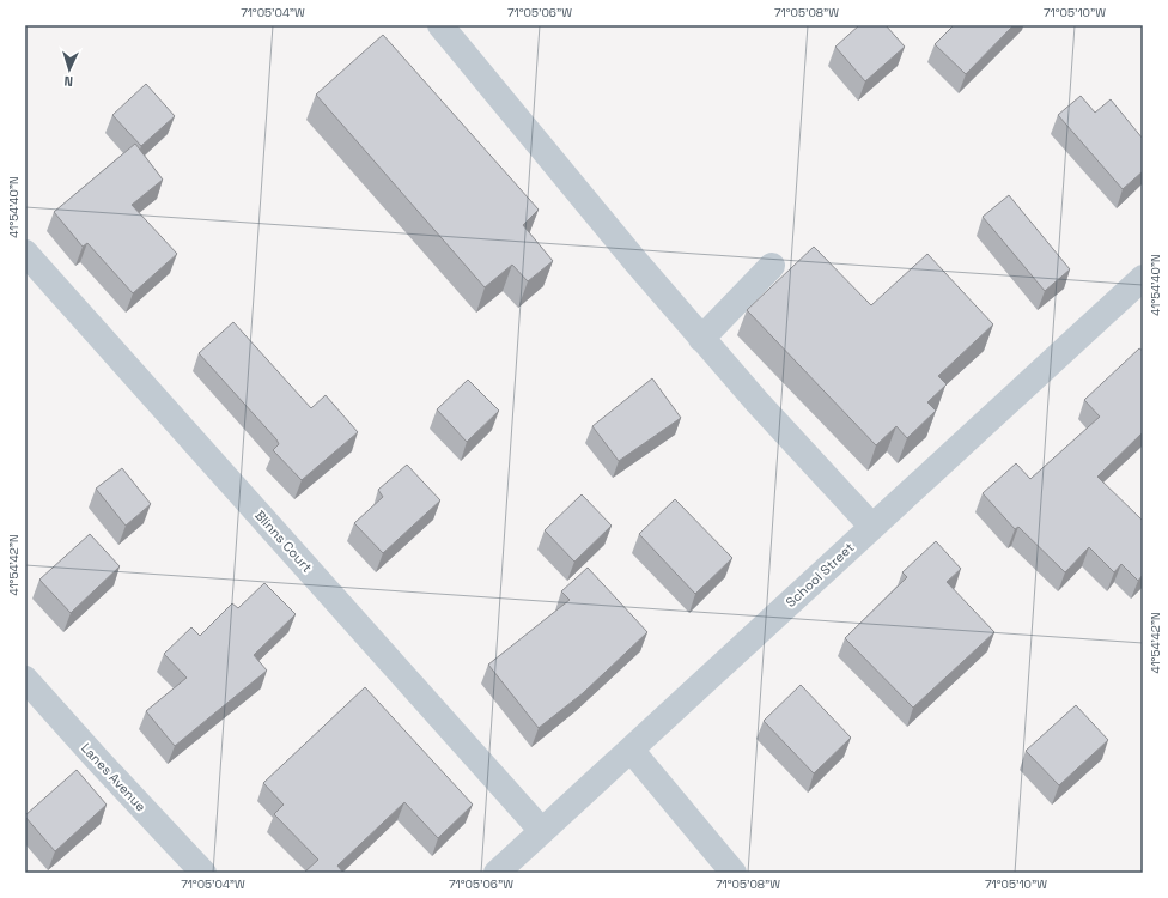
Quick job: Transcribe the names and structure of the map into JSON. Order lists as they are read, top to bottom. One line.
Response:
{"streets":{"street":["Blinns Court","School Street","Lanes Avenue"]},"crossings":[["Blinns Court","School Street"]],"north":"bottom","coordinates":["71°05'04\"W","71°05'06\"W","71°05'08\"W","71°05'10\"W","41°54'40\"N","41°54'42\"N"]}
